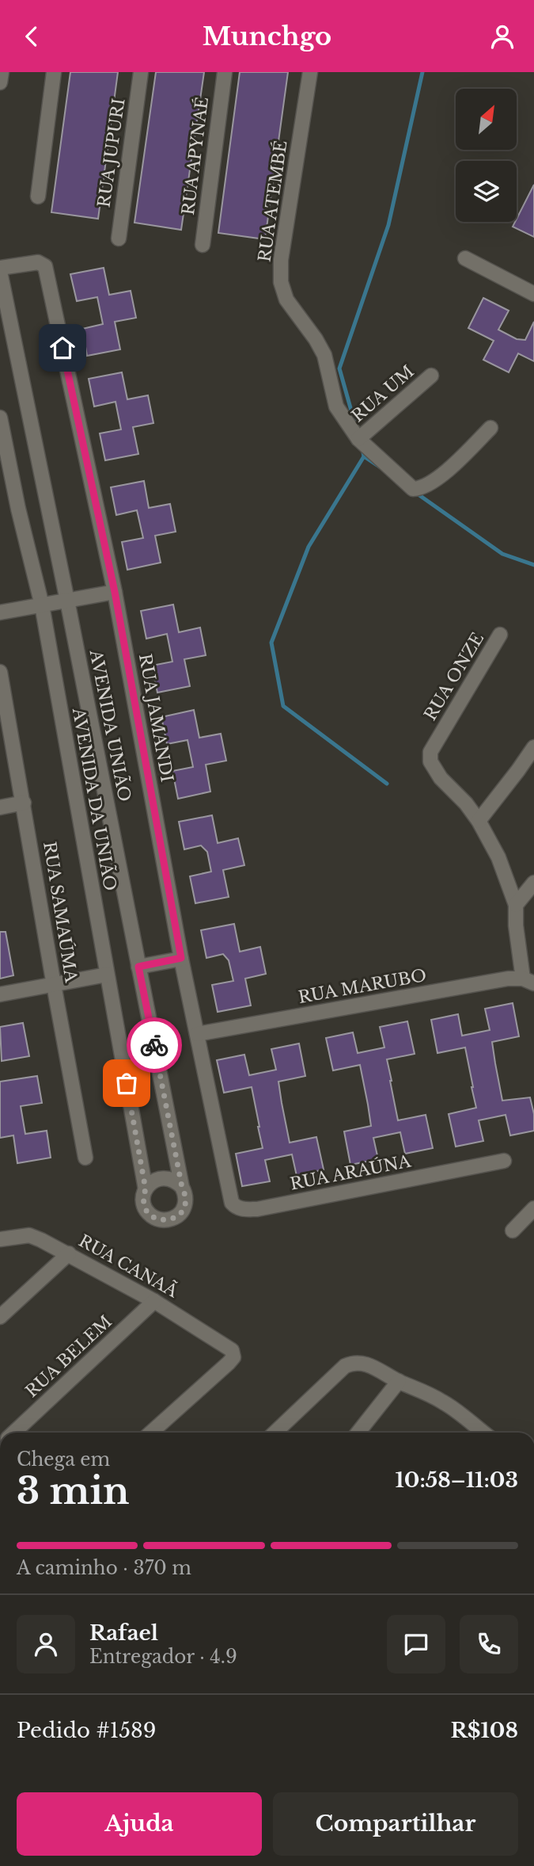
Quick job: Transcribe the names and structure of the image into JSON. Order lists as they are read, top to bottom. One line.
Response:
{"streets":{"street":["RUA JUPURI","RUA APYNAÉ","RUA ATEMBÉ","RUA UM","RUA ONZE","RUA JAMANDI","AVENIDA UNIÃO","AVENIDA DA UNIÃO","RUA SAMAÚMA","RUA MARUBO","RUA ARAÚNA","RUA CANAÃ","RUA BELEM"]},"crossings":[["RUA ATEMBÉ","RUA UM"],["RUA JAMANDI","AVENIDA UNIÃO"],["RUA JAMANDI","RUA MARUBO"],["RUA JAMANDI","RUA ARAÚNA"],["AVENIDA UNIÃO","AVENIDA DA UNIÃO"],["RUA CANAÃ","RUA BELEM"]],"north":"top right","page":{"header":"Munchgo","heading":["3 min","Chega em","10:58–11:03"],"panel":["Rafael","Entregador · 4.9","Pedido #1589","R$108"],"bar":"A caminho · 370 m","buttons":["Ajuda","Compartilhar"]}}
